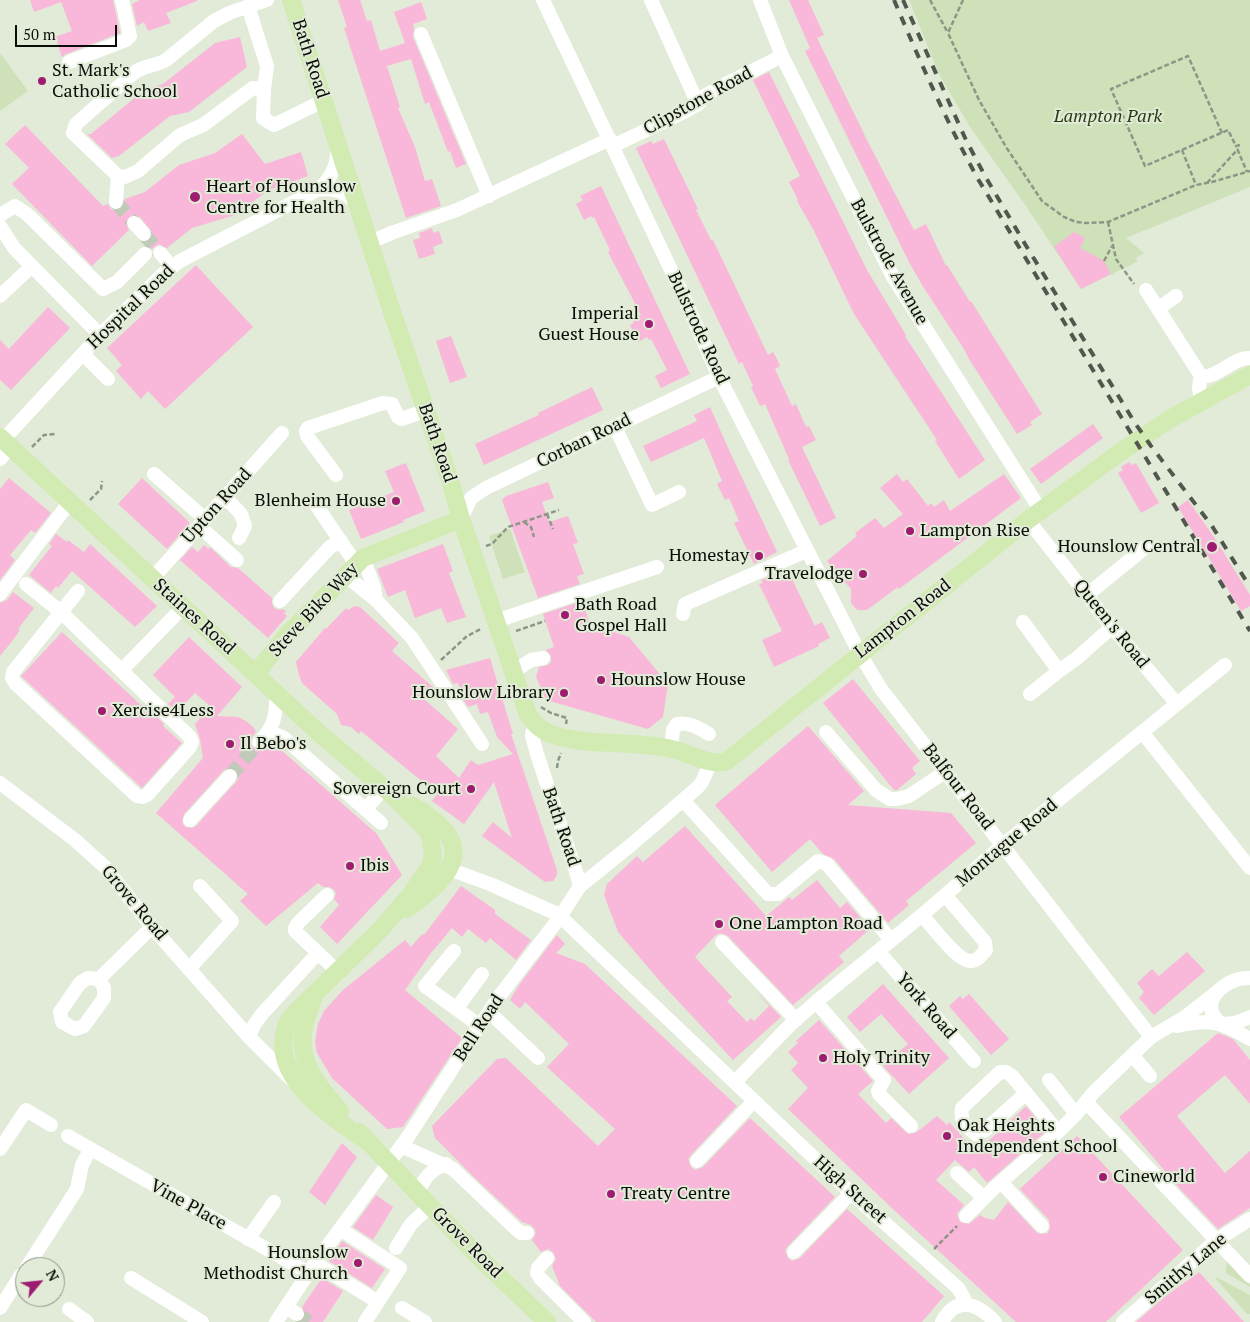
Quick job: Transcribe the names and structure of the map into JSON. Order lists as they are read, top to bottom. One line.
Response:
{"streets":{"main road":["Bath Road","Steve Biko Way","Staines Road","Lampton Road","Grove Road"],"street":["Clipstone Road","Bulstrode Avenue","Hospital Road","Bulstrode Road","Corban Road","Upton Road","Queen's Road","Balfour Road","Montague Road","York Road","Bell Road","High Street","Vine Place","Smithy Lane"]},"crossings":[["Bath Road","Clipstone Road"],["Bath Road","Hospital Road"],["Bath Road","Corban Road"],["Bath Road","Steve Biko Way"],["Bath Road","Bell Road"],["Clipstone Road","Bulstrode Avenue"],["Clipstone Road","Bulstrode Road"],["Bulstrode Avenue","Lampton Road"],["Bulstrode Avenue","Queen's Road"],["Hospital Road","Staines Road"],["Bulstrode Road","Corban Road"],["Bulstrode Road","Lampton Road"],["Bulstrode Road","Balfour Road"],["Corban Road","Steve Biko Way"],["Upton Road","Staines Road"],["Steve Biko Way","Staines Road"],["Staines Road","Grove Road"],["Staines Road","Bell Road"],["Lampton Road","Queen's Road"],["Lampton Road","Balfour Road"],["Lampton Road","Bell Road"],["Queen's Road","Montague Road"],["Balfour Road","Montague Road"],["Montague Road","York Road"],["Grove Road","Bell Road"],["Bell Road","High Street"],["Bell Road","Vine Place"]],"parks":["Lampton Park"],"places":["St. Mark's Catholic School","Heart of Hounslow Centre for Health","Imperial Guest House","Blenheim House","Lampton Rise","Hounslow Central","Homestay","Travelodge","Bath Road Gospel Hall","Hounslow House","Hounslow Library","Xercise4Less","Il Bebo's","Sovereign Court","Ibis","One Lampton Road","Holy Trinity","Oak Heights Independent School","Cineworld","Treaty Centre","Hounslow Methodist Church"],"scale_bar":"50 m","north":"top right"}
